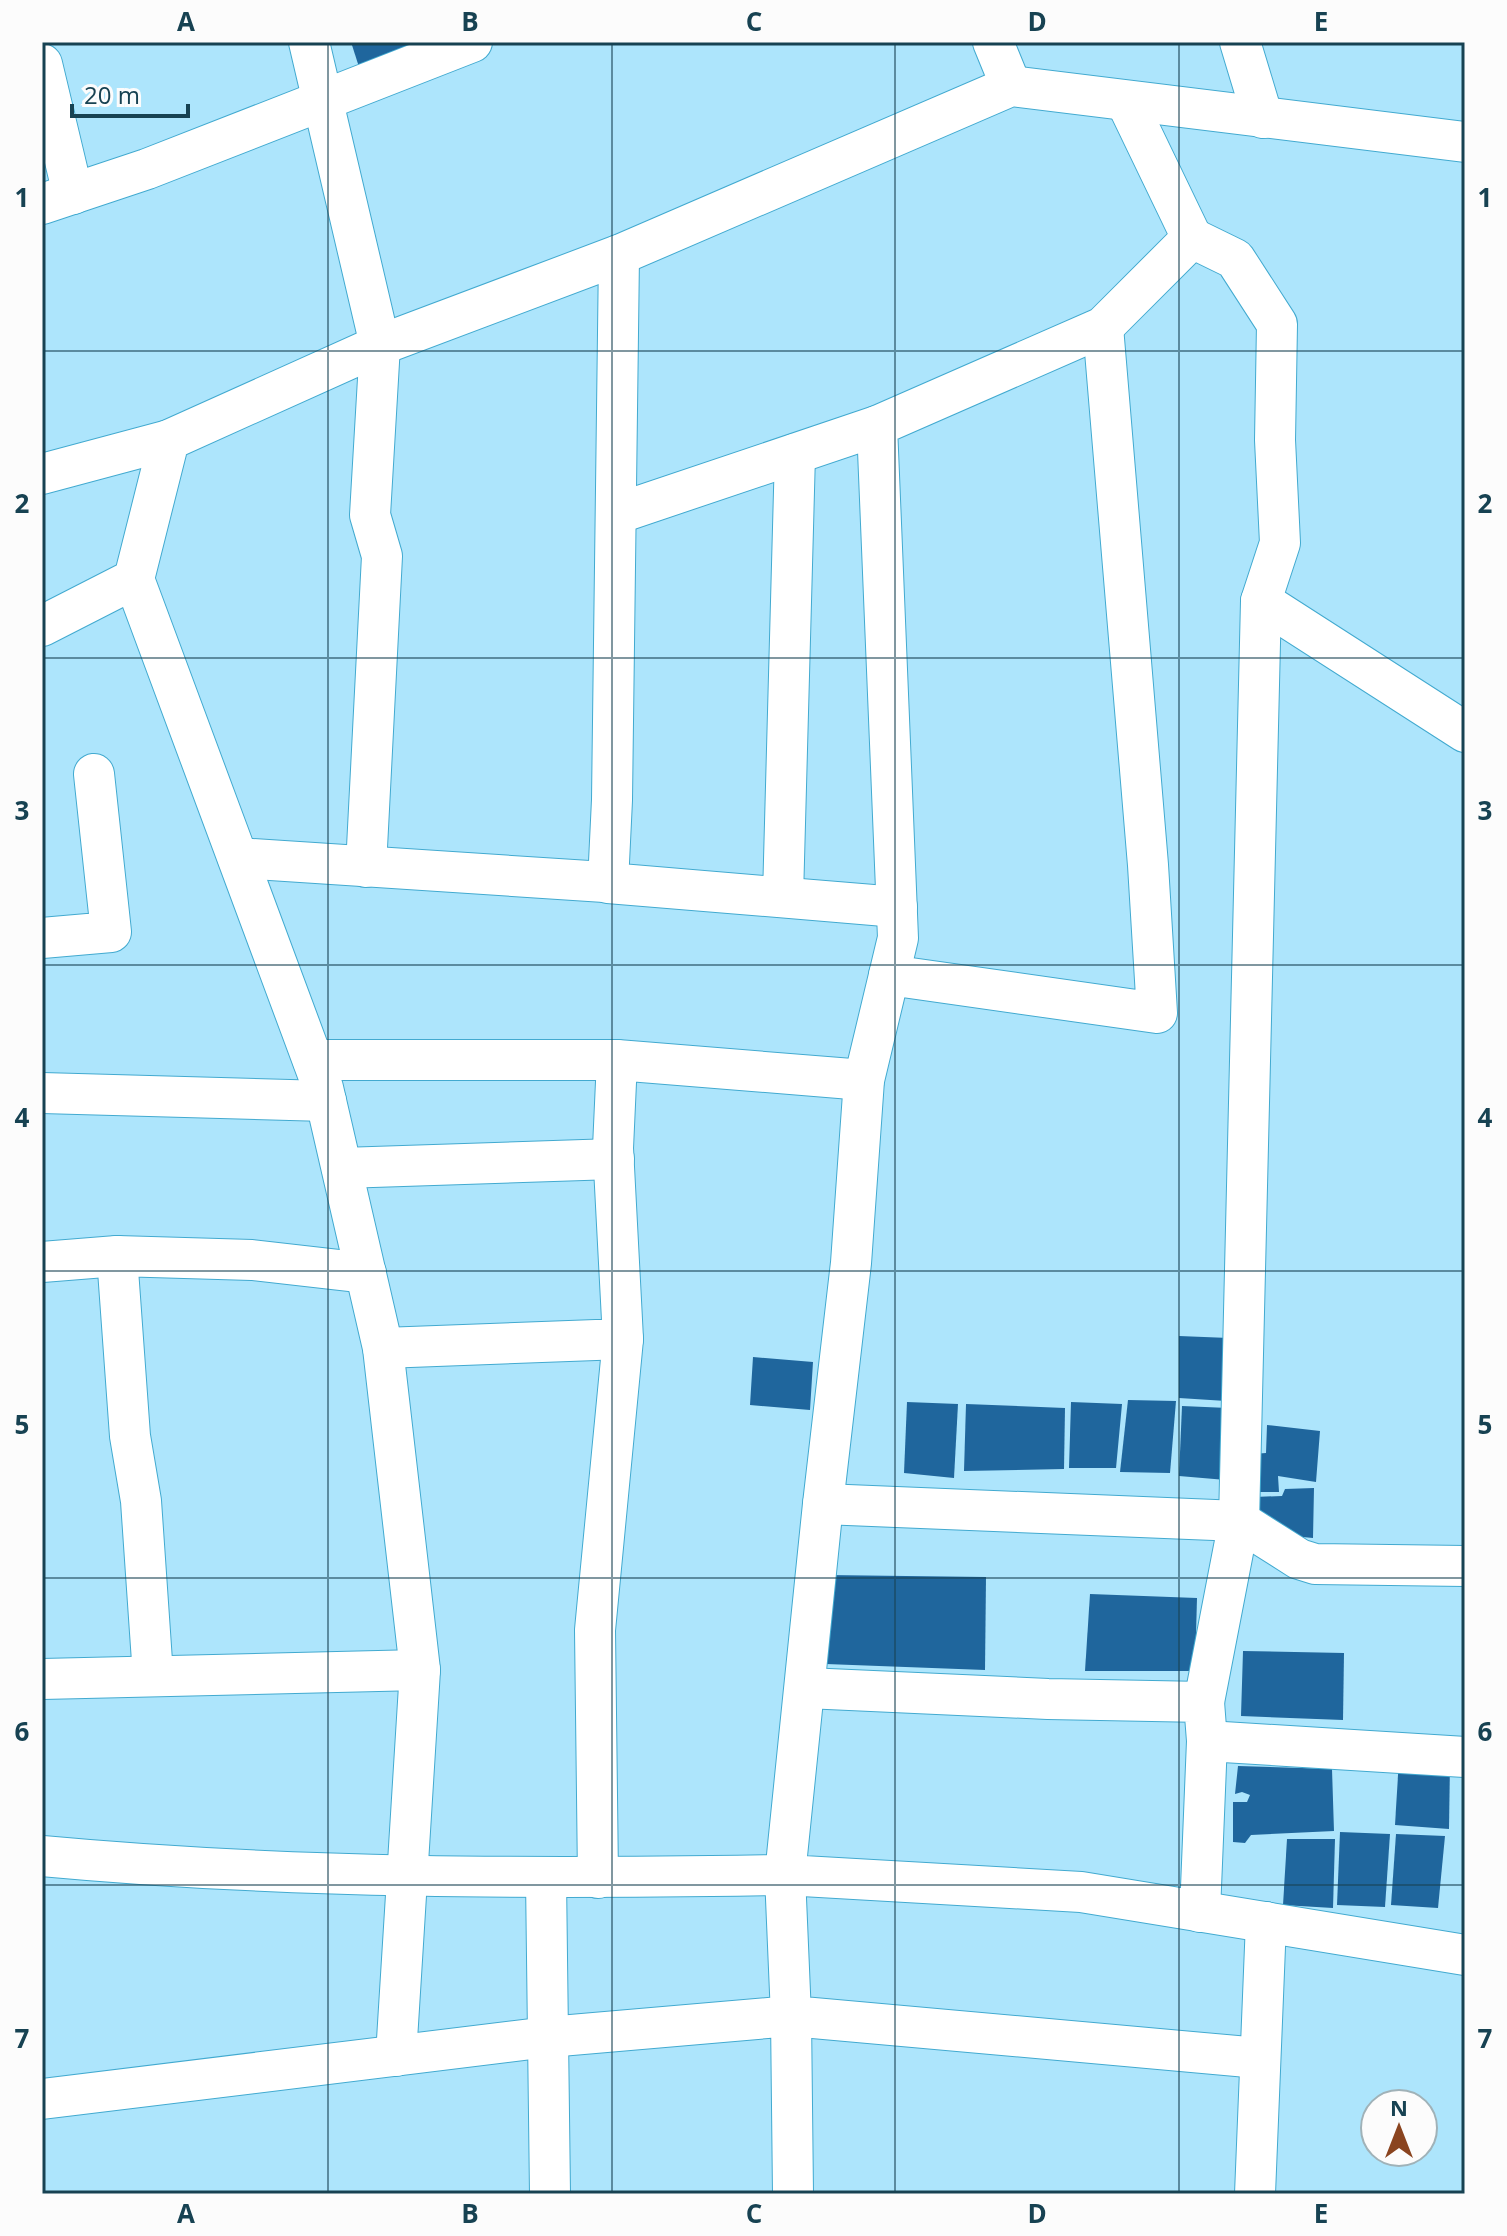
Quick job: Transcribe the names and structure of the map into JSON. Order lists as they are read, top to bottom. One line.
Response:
{"scale_bar":"20 m","north":"top","grid":{"columns":["A","B","C","D","E"],"rows":["1","2","3","4","5","6","7"]}}
